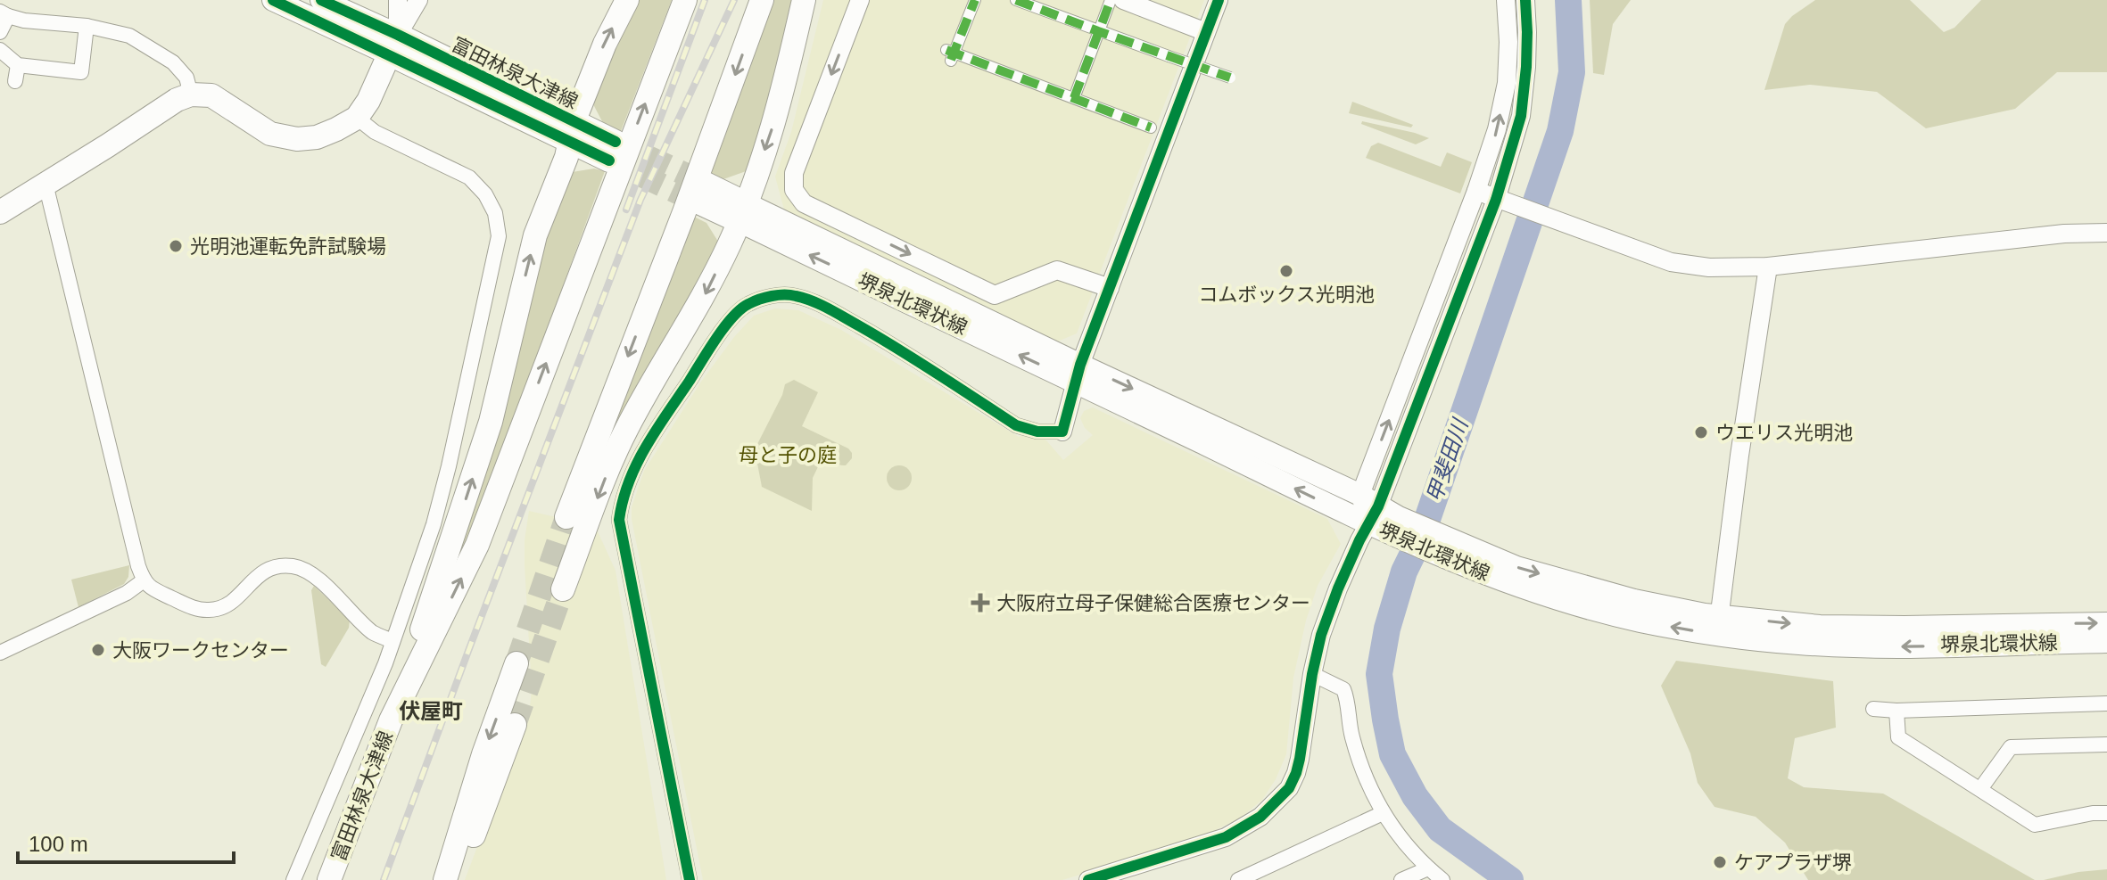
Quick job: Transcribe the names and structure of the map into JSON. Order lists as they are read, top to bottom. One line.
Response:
{"streets":{"main road":["富田林泉大津線","堺泉北環状線"]},"districts":["伏屋町"],"water":["甲斐田川"],"parks":["母と子の庭"],"places":{"other":["光明池運転免許試験場","コムボックス光明池","ウエリス光明池","大阪ワークセンター","ケアプラザ堺"],"health":["大阪府立母子保健総合医療センター"]},"scale_bar":"100 m"}
